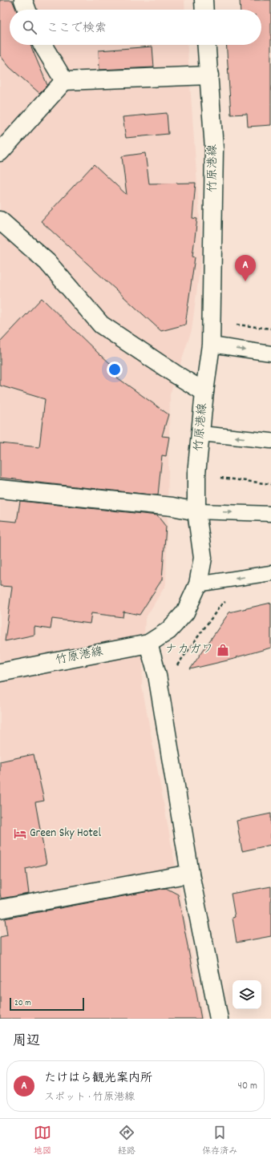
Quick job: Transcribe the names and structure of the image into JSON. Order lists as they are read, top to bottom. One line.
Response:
{"streets":{"street":["竹原港線"]},"places":{"shop":["ナカガワ"],"hotel":["Green Sky Hotel"]},"scale_bar":"20 m","page":{"search":"ここで検索","pins":"A","scale":"20 m","heading":"周辺","list":[{"mark":"A","name":"たけはら観光案内所","note":"スポット · 竹原港線","value":"40 m"}],"nav":["地図","経路","保存済み"]}}
